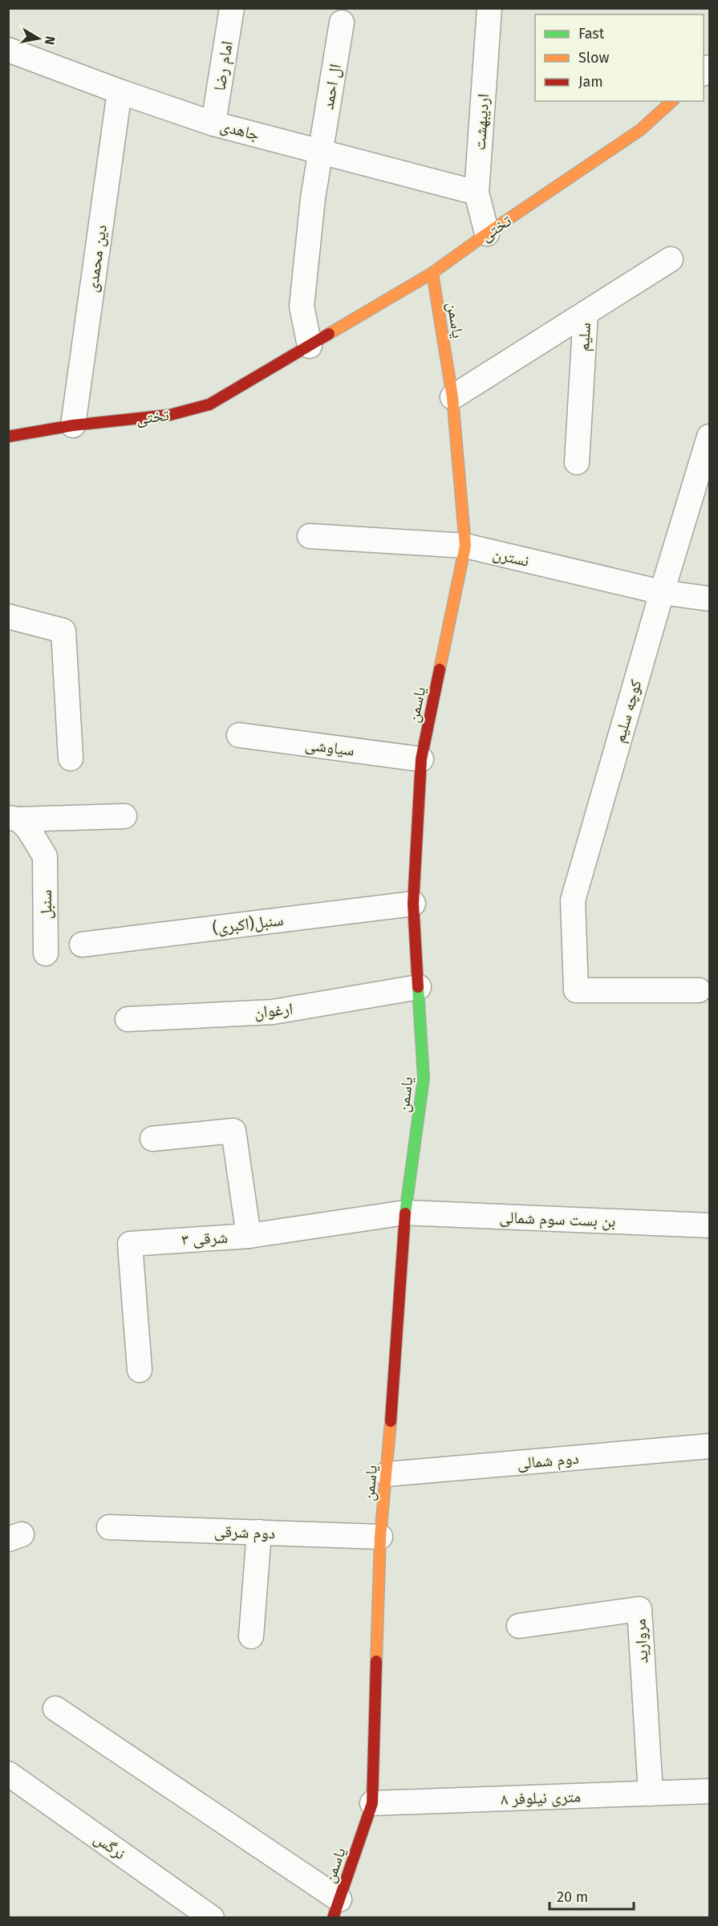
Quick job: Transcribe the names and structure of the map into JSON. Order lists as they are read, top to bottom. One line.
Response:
{"streets":{"street":["امام رضا","ال احمد","اردیبهشت","جاهدی","تختی","دین محمدی","یاسمن","سلیم","نسترن","کوچه سلیم","سیاوشی","سنبل","سنبل(اکبری)","ارغوان","بن بست سوم شمالی","۳ شرقی","دوم شمالی","دوم شرقی","مروارید","۸ متری نیلوفر","نرگس"]},"crossings":[["امام رضا","جاهدی"],["ال احمد","جاهدی"],["اردیبهشت","جاهدی"],["اردیبهشت","تختی"],["جاهدی","دین محمدی"],["تختی","دین محمدی"],["تختی","یاسمن"],["یاسمن","نسترن"],["یاسمن","سیاوشی"],["یاسمن","سنبل(اکبری)"],["یاسمن","ارغوان"],["یاسمن","بن بست سوم شمالی"],["یاسمن","۳ شرقی"],["یاسمن","دوم شمالی"],["یاسمن","دوم شرقی"],["یاسمن","۸ متری نیلوفر"],["نسترن","کوچه سلیم"],["بن بست سوم شمالی","۳ شرقی"],["مروارید","۸ متری نیلوفر"]],"legend":["Fast","Slow","Jam"],"scale_bar":"20 m","north":"right"}
